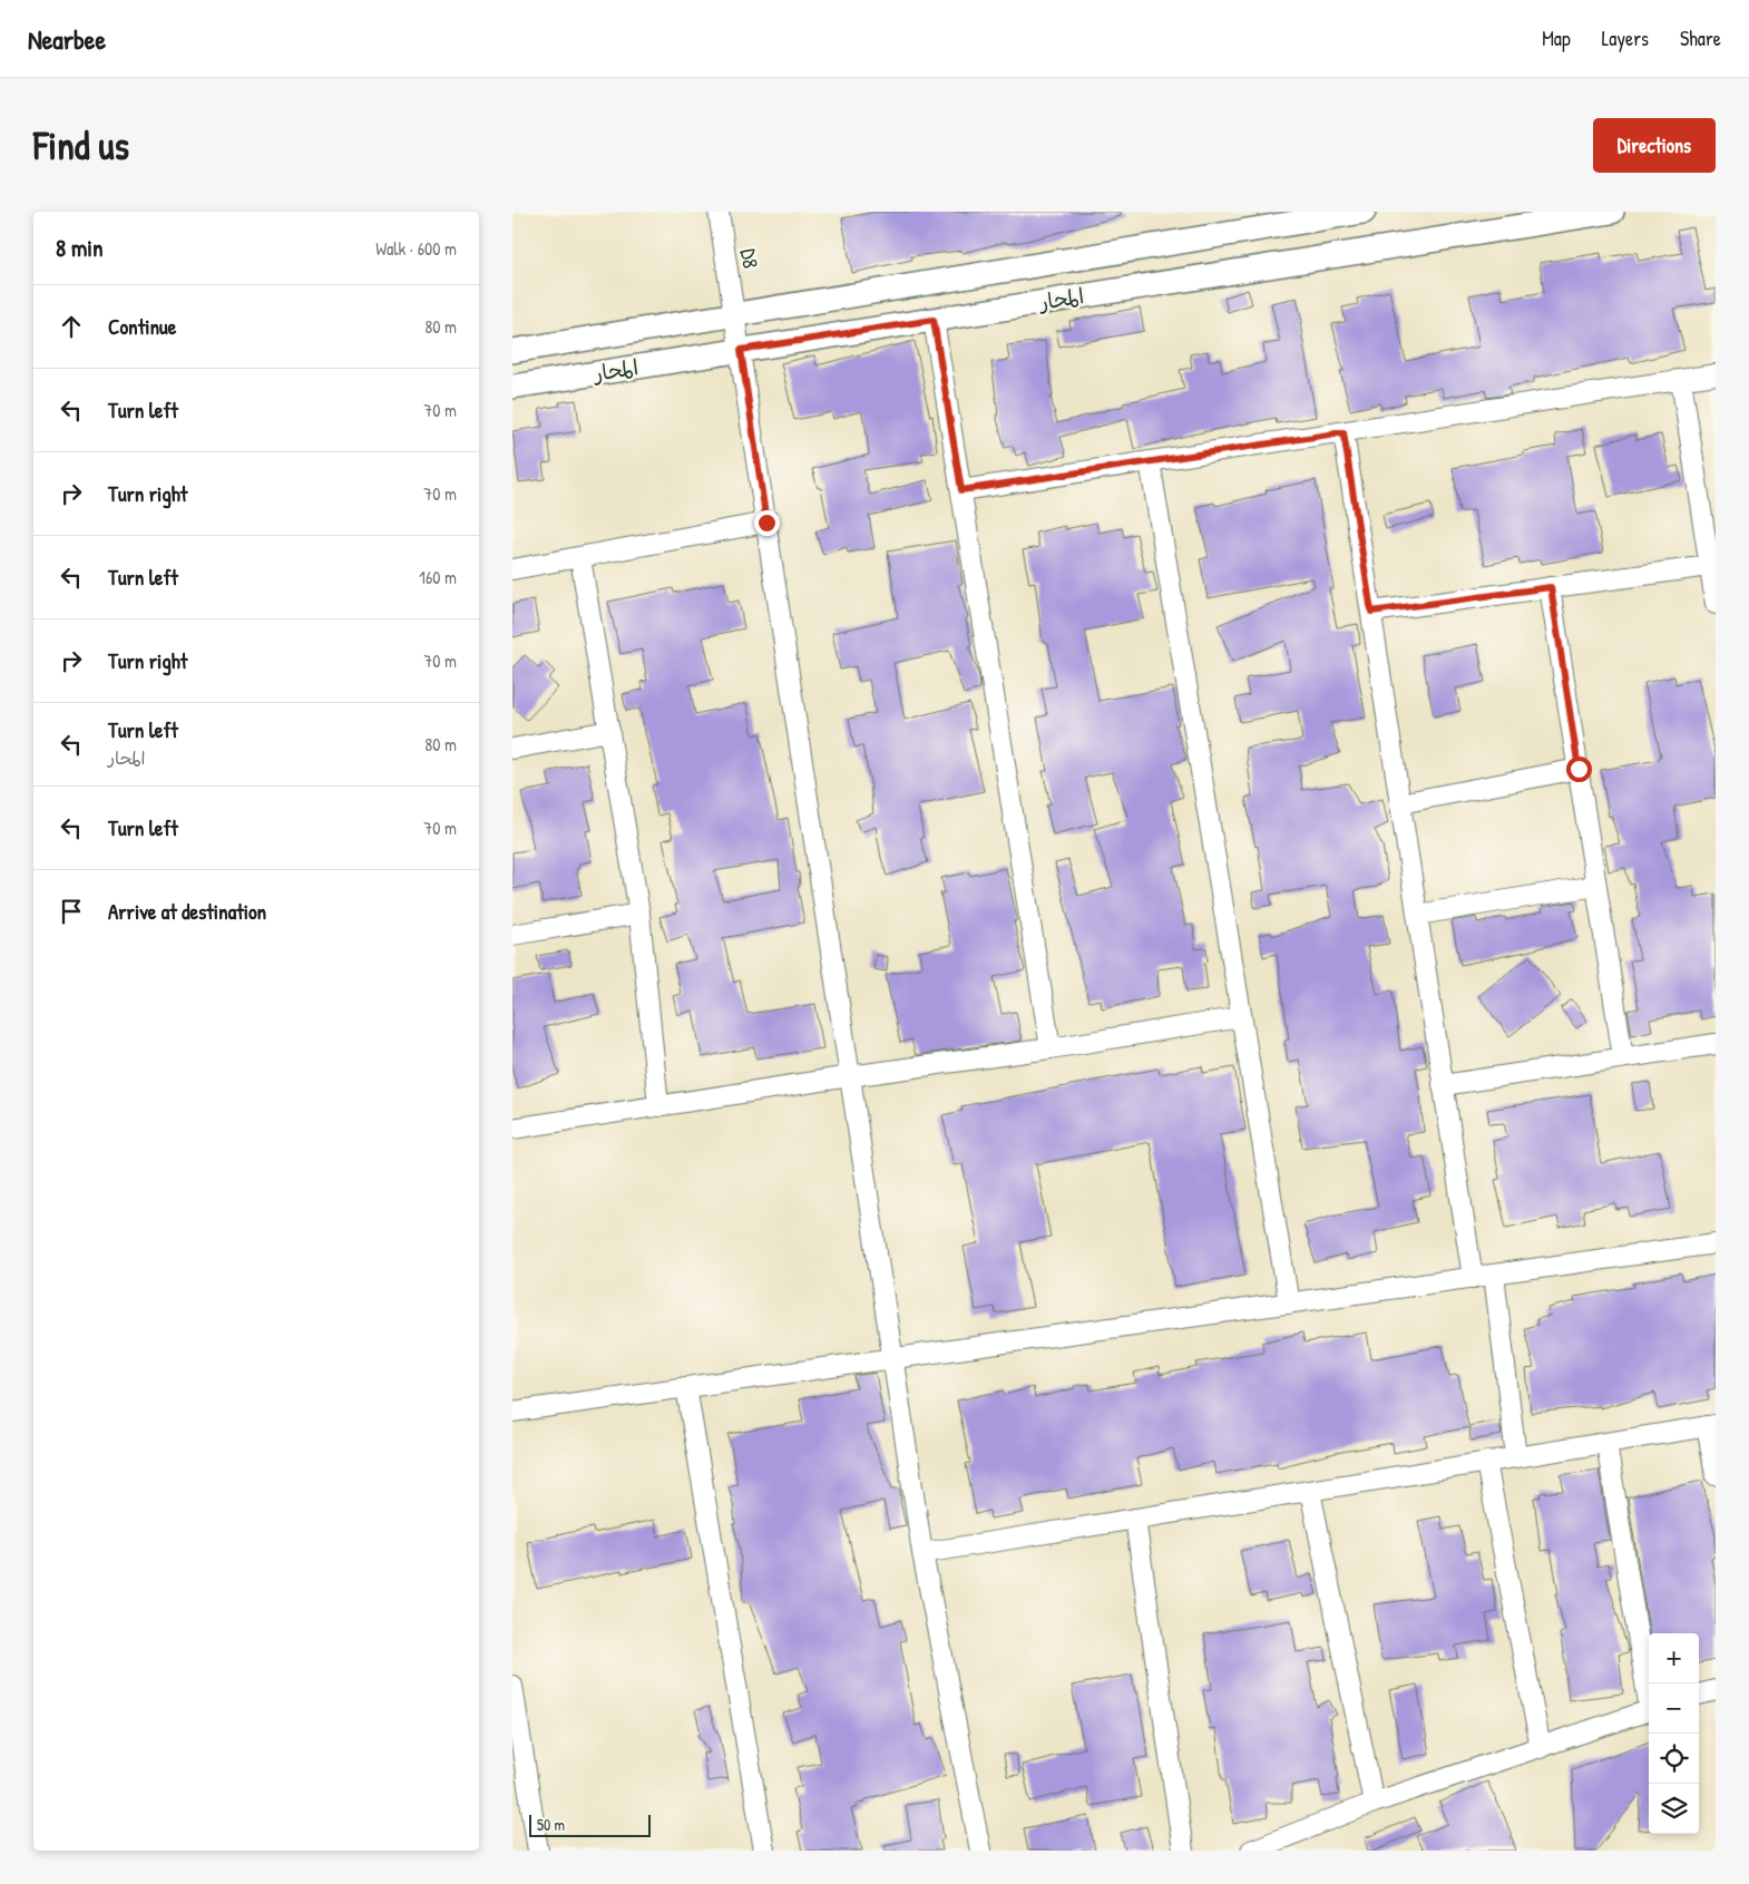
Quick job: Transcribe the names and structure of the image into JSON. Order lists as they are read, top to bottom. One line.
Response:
{"streets":{"street":["D8","المحار"]},"crossings":[["D8","المحار"]],"scale_bar":"50 m","page":{"header":"Nearbee","nav":["Map","Layers","Share"],"buttons":"Directions","title":"Find us","heading":["8 min","Walk · 600 m"],"list":[["Continue","80 m"],["Turn left","70 m"],["Turn right","70 m"],["Turn left","160 m"],["Turn right","70 m"],["Turn left","المحار","80 m"],["Turn left","70 m"],"Arrive at destination"],"map_buttons":["+","−"],"scale":"50 m"}}
